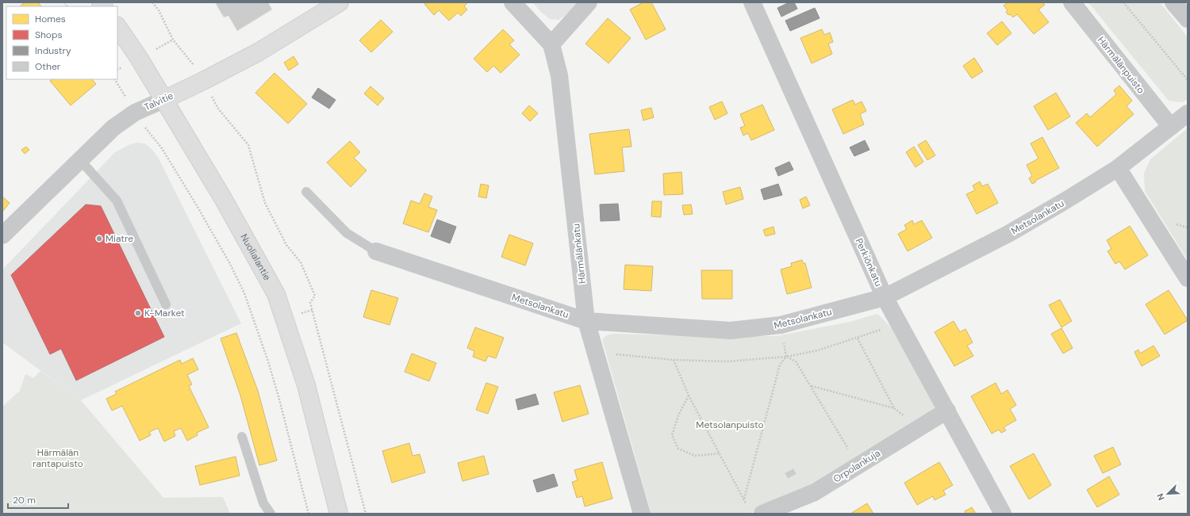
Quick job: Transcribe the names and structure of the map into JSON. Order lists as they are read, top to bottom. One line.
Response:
{"streets":{"street":["Härmälänpuisto","Talvitie","Metsolankatu","Härmälänkatu","Nuolialantie","Perkiönkatu","Orpolankuja"]},"crossings":[["Härmälänpuisto","Metsolankatu"],["Talvitie","Nuolialantie"],["Metsolankatu","Härmälänkatu"],["Metsolankatu","Perkiönkatu"],["Perkiönkatu","Orpolankuja"]],"parks":["Metsolanpuisto","Härmälän rantapuisto"],"places":["Miatre","K-Market"],"legend":["Homes","Shops","Industry","Other"],"scale_bar":"20 m","north":"bottom left"}
